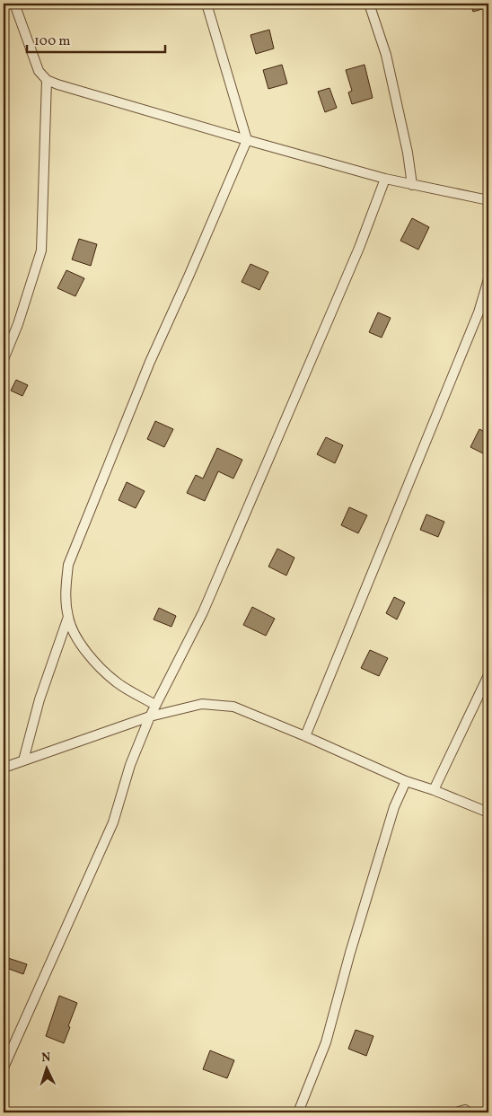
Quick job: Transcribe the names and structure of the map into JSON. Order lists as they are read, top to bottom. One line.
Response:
{"scale_bar":"100 m","north":"top"}
